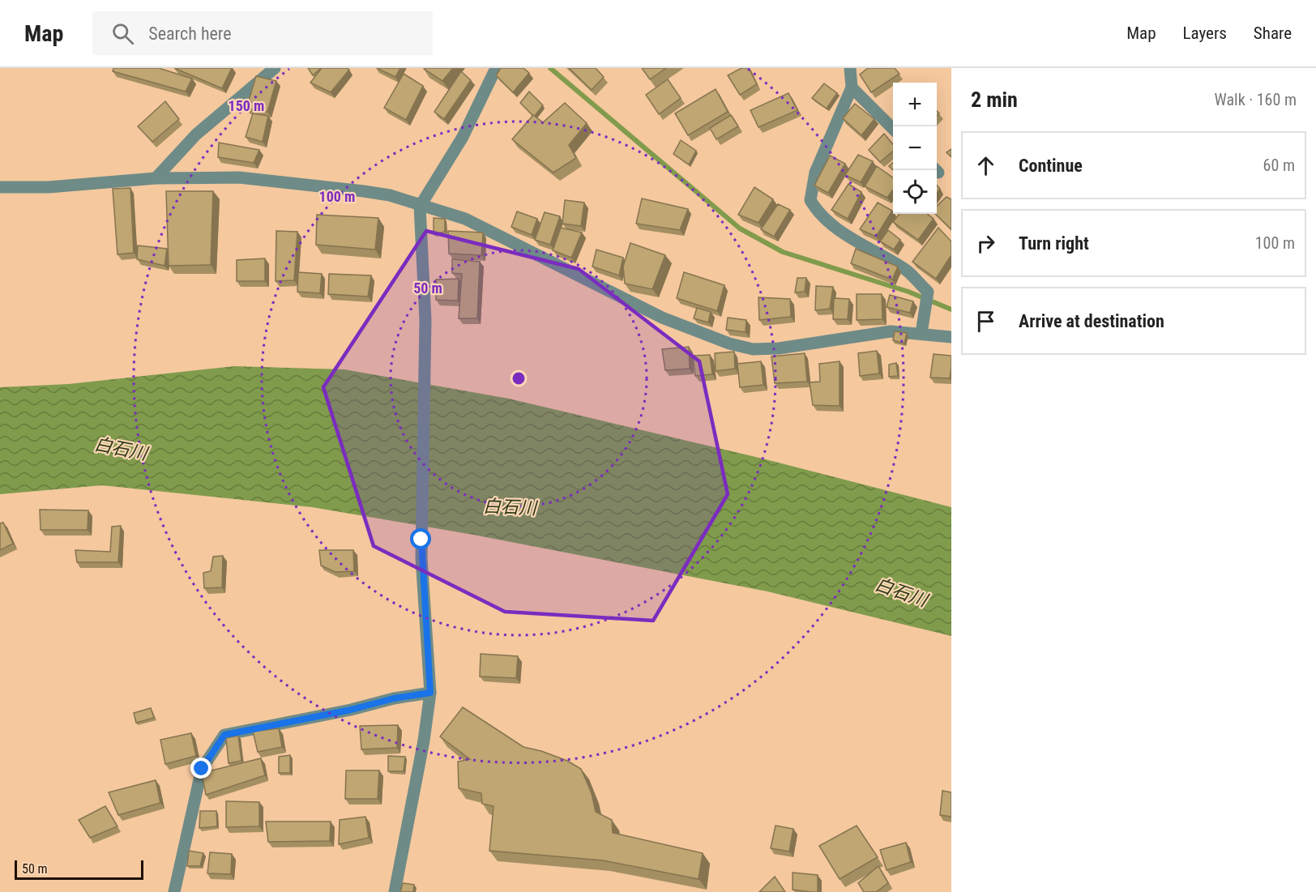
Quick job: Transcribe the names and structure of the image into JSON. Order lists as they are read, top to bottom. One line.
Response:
{"water":["白石川"],"scale_bar":"50 m","page":{"header":"Map","search":"Search here","nav":["Map","Layers","Share"],"heading":["2 min","Walk · 160 m"],"map_buttons":["+","−"],"list":[["Continue","60 m"],["Turn right","100 m"],"Arrive at destination"],"scale":"50 m"},"rings":["150 m","100 m","50 m"]}
